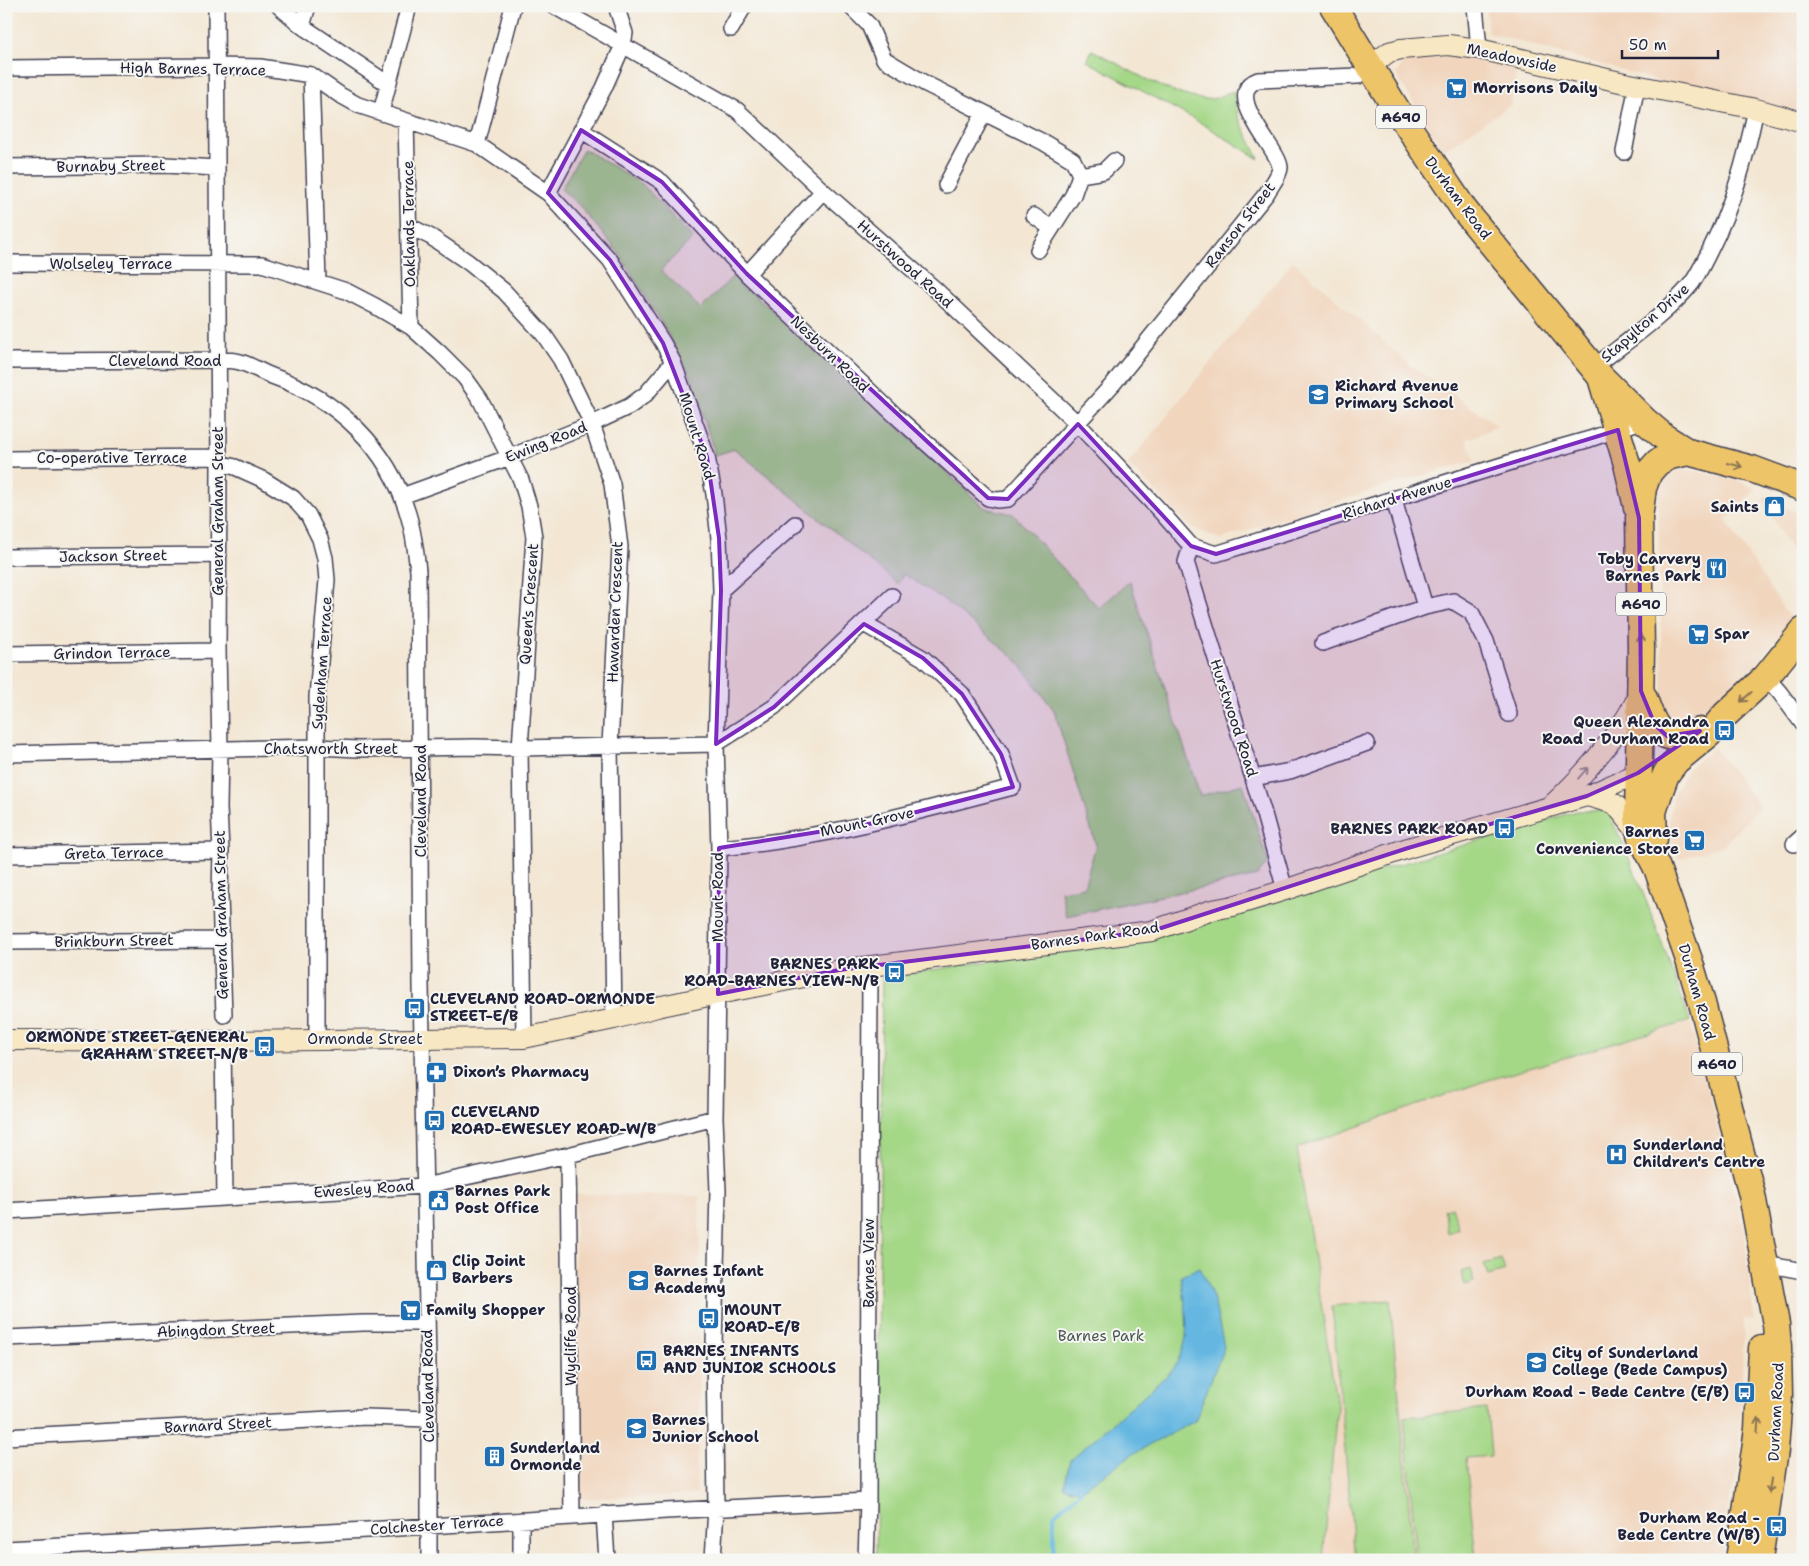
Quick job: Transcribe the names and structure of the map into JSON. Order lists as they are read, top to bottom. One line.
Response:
{"streets":{"highway":["A690","Durham Road"],"street":["Meadowside","High Barnes Terrace","Burnaby Street","Oaklands Terrace","Ranson Street","Wolseley Terrace","Hurstwood Road","Stapylton Drive","Nesburn Road","Cleveland Road","Mount Road","Ewing Road","Co-operative Terrace","Richard Avenue","General Graham Street","Jackson Street","Queen's Crescent","Hawarden Crescent","Grindon Terrace","Sydenham Terrace","Chatsworth Street","Mount Grove","Greta Terrace","Barnes Park Road","Brinkburn Street","Ormonde Street","Ewesley Road","Barnes View","Abingdon Street","Wycliffe Road","Barnard Street","Colchester Terrace"]},"crossings":[["Meadowside","Durham Road"],["Meadowside","Ranson Street"],["Meadowside","Stapylton Drive"],["High Barnes Terrace","Oaklands Terrace"],["High Barnes Terrace","Mount Road"],["High Barnes Terrace","General Graham Street"],["A690","Durham Road"],["A690","Barnes Park Road"],["Burnaby Street","General Graham Street"],["Durham Road","Ranson Street"],["Durham Road","Stapylton Drive"],["Durham Road","Richard Avenue"],["Durham Road","Barnes Park Road"],["Oaklands Terrace","Queen's Crescent"],["Oaklands Terrace","Hawarden Crescent"],["Ranson Street","Hurstwood Road"],["Ranson Street","Nesburn Road"],["Wolseley Terrace","General Graham Street"],["Wolseley Terrace","Queen's Crescent"],["Hurstwood Road","Nesburn Road"],["Hurstwood Road","Richard Avenue"],["Hurstwood Road","Barnes Park Road"],["Cleveland Road","Ewing Road"],["Cleveland Road","General Graham Street"],["Cleveland Road","Chatsworth Street"],["Cleveland Road","Ormonde Street"],["Cleveland Road","Ewesley Road"],["Cleveland Road","Abingdon Street"],["Cleveland Road","Barnard Street"],["Cleveland Road","Colchester Terrace"],["Mount Road","Ewing Road"],["Mount Road","Chatsworth Street"],["Mount Road","Mount Grove"],["Mount Road","Barnes Park Road"],["Mount Road","Ormonde Street"],["Mount Road","Ewesley Road"],["Mount Road","Colchester Terrace"],["Ewing Road","Queen's Crescent"],["Ewing Road","Hawarden Crescent"],["Co-operative Terrace","General Graham Street"],["Co-operative Terrace","Sydenham Terrace"],["General Graham Street","Jackson Street"],["General Graham Street","Queen's Crescent"],["General Graham Street","Grindon Terrace"],["General Graham Street","Sydenham Terrace"],["General Graham Street","Chatsworth Street"],["General Graham Street","Greta Terrace"],["General Graham Street","Brinkburn Street"],["Queen's Crescent","Chatsworth Street"],["Queen's Crescent","Ormonde Street"],["Hawarden Crescent","Chatsworth Street"],["Hawarden Crescent","Ormonde Street"],["Sydenham Terrace","Chatsworth Street"],["Sydenham Terrace","Ormonde Street"],["Barnes Park Road","Ormonde Street"],["Barnes Park Road","Barnes View"],["Ewesley Road","Wycliffe Road"],["Barnes View","Colchester Terrace"],["Wycliffe Road","Colchester Terrace"]],"parks":["Barnes Park"],"places":{"supermarket":["Morrisons Daily","Spar","Barnes Convenience Store","Family Shopper"],"school or university":["Richard Avenue Primary School","Barnes Infant Academy","City of Sunderland College (Bede Campus)","Barnes Junior School"],"shop":["Saints","Clip Joint Barbers"],"restaurant":["Toby Carvery Barnes Park"],"bus stop":["Queen Alexandra Road - Durham Road","BARNES PARK ROAD","BARNES PARK ROAD-BARNES VIEW-N/B","CLEVELAND ROAD-ORMONDE STREET-E/B","ORMONDE STREET-GENERAL GRAHAM STREET-N/B","CLEVELAND ROAD-EWESLEY ROAD-W/B","MOUNT ROAD-E/B","BARNES INFANTS AND JUNIOR SCHOOLS","Durham Road - Bede Centre (E/B)","Durham Road - Bede Centre (W/B)"],"pharmacy":["Dixon’s Pharmacy"],"hospital":["Sunderland Children's Centre"],"public building":["Barnes Park Post Office"],"building":["Sunderland Ormonde"]},"scale_bar":"50 m"}
